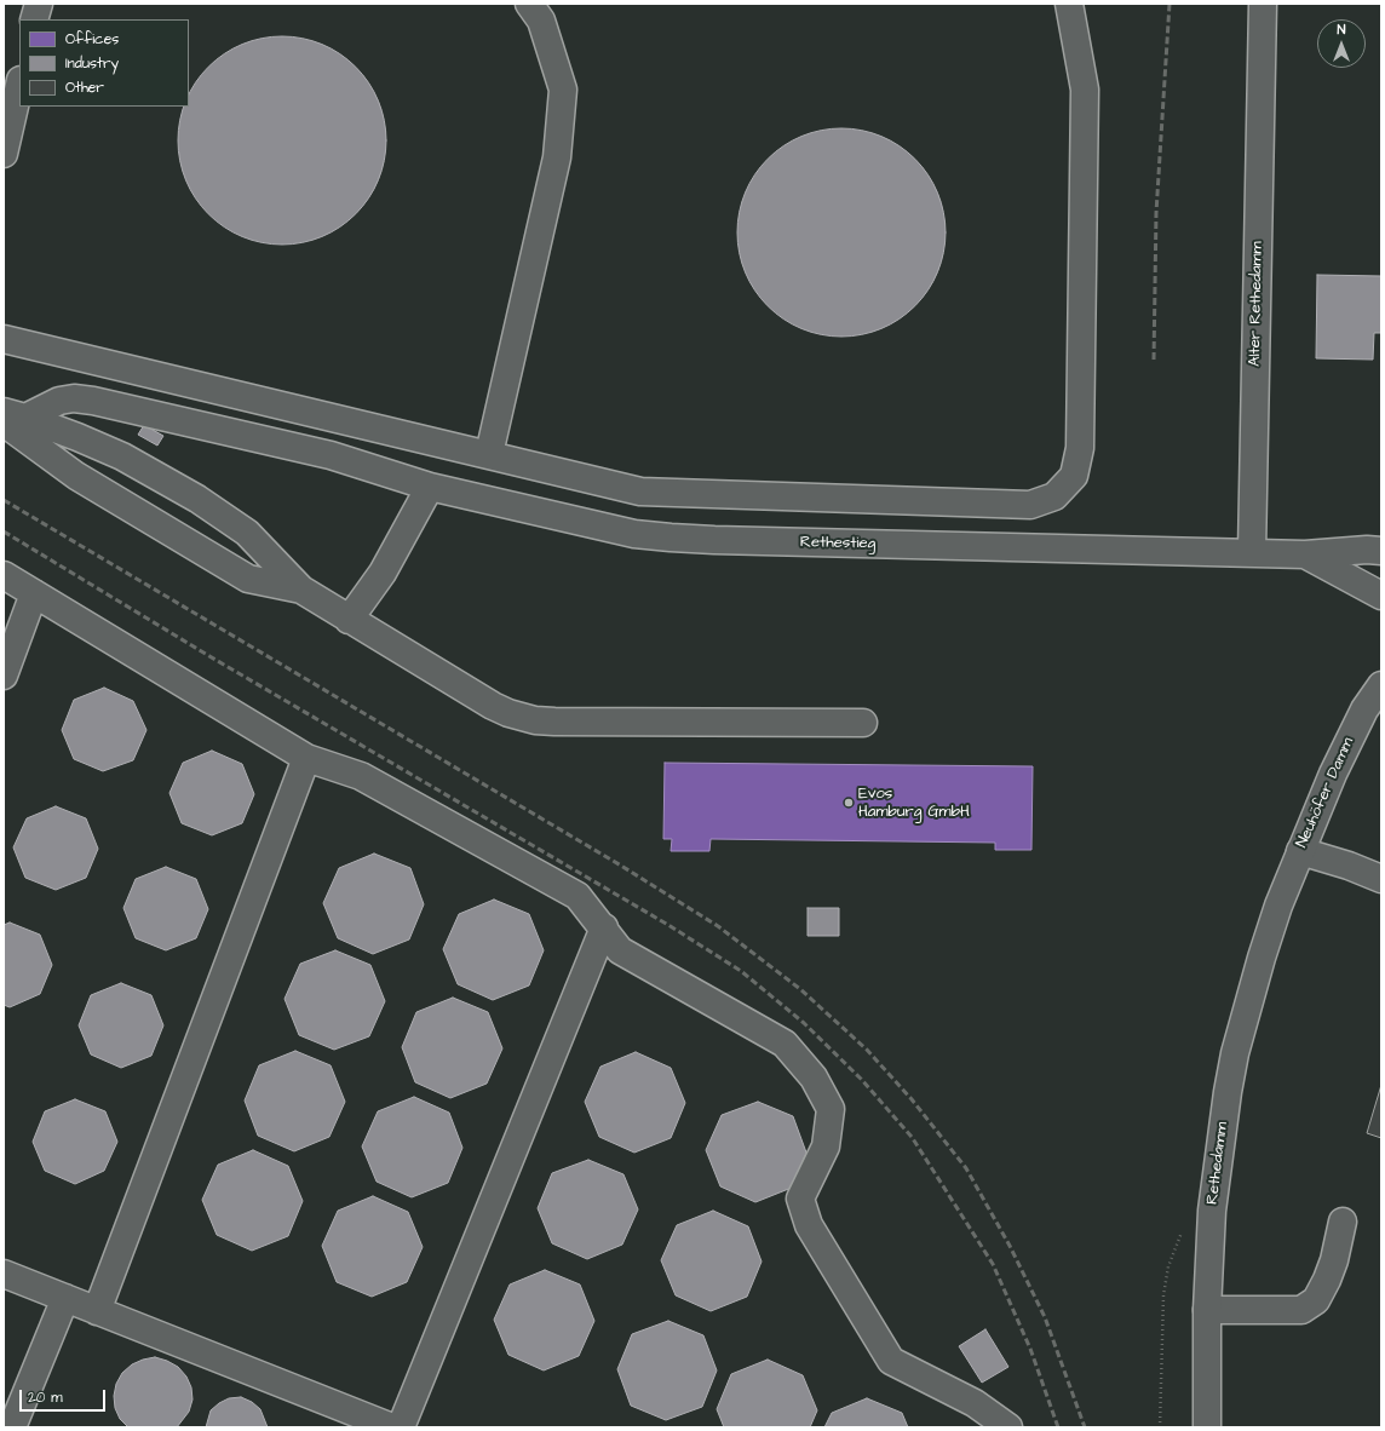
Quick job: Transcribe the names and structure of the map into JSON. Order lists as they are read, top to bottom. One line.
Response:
{"streets":{"street":["Alter Rethedamm","Rethestieg","Neuhöfer Damm","Rethedamm"]},"crossings":[["Alter Rethedamm","Rethestieg"],["Neuhöfer Damm","Rethedamm"]],"places":["Evos Hamburg GmbH"],"legend":["Offices","Industry","Other"],"scale_bar":"20 m","north":"top"}
